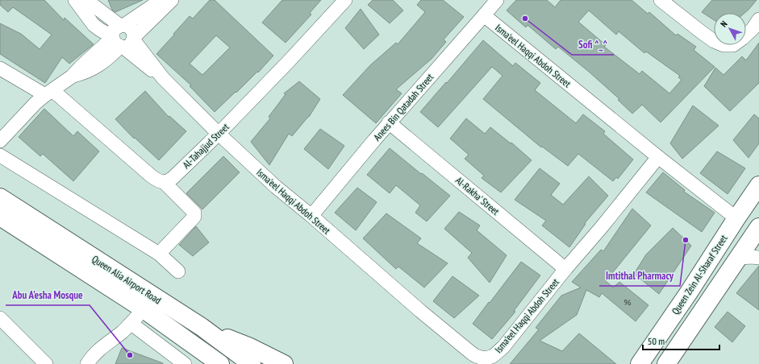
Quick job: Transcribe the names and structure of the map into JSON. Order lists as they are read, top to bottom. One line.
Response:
{"streets":{"main road":["Queen Zein Al-Sharaf Street","Queen Alia Airport Road"],"street":["Isma'eel Haqqi Abdoh Street","Anees Bin Qatadah Street","Al-Tahajjud Street","Al-Rakha' Street"]},"crossings":[["Isma'eel Haqqi Abdoh Street","Anees Bin Qatadah Street"],["Isma'eel Haqqi Abdoh Street","Al-Tahajjud Street"],["Isma'eel Haqqi Abdoh Street","Al-Rakha' Street"],["Anees Bin Qatadah Street","Al-Rakha' Street"]],"places":["Sofi ^_^","Imtithal Pharmacy","Abu A'esha Mosque"],"house_numbers":["96"],"scale_bar":"50 m","north":"top left"}
